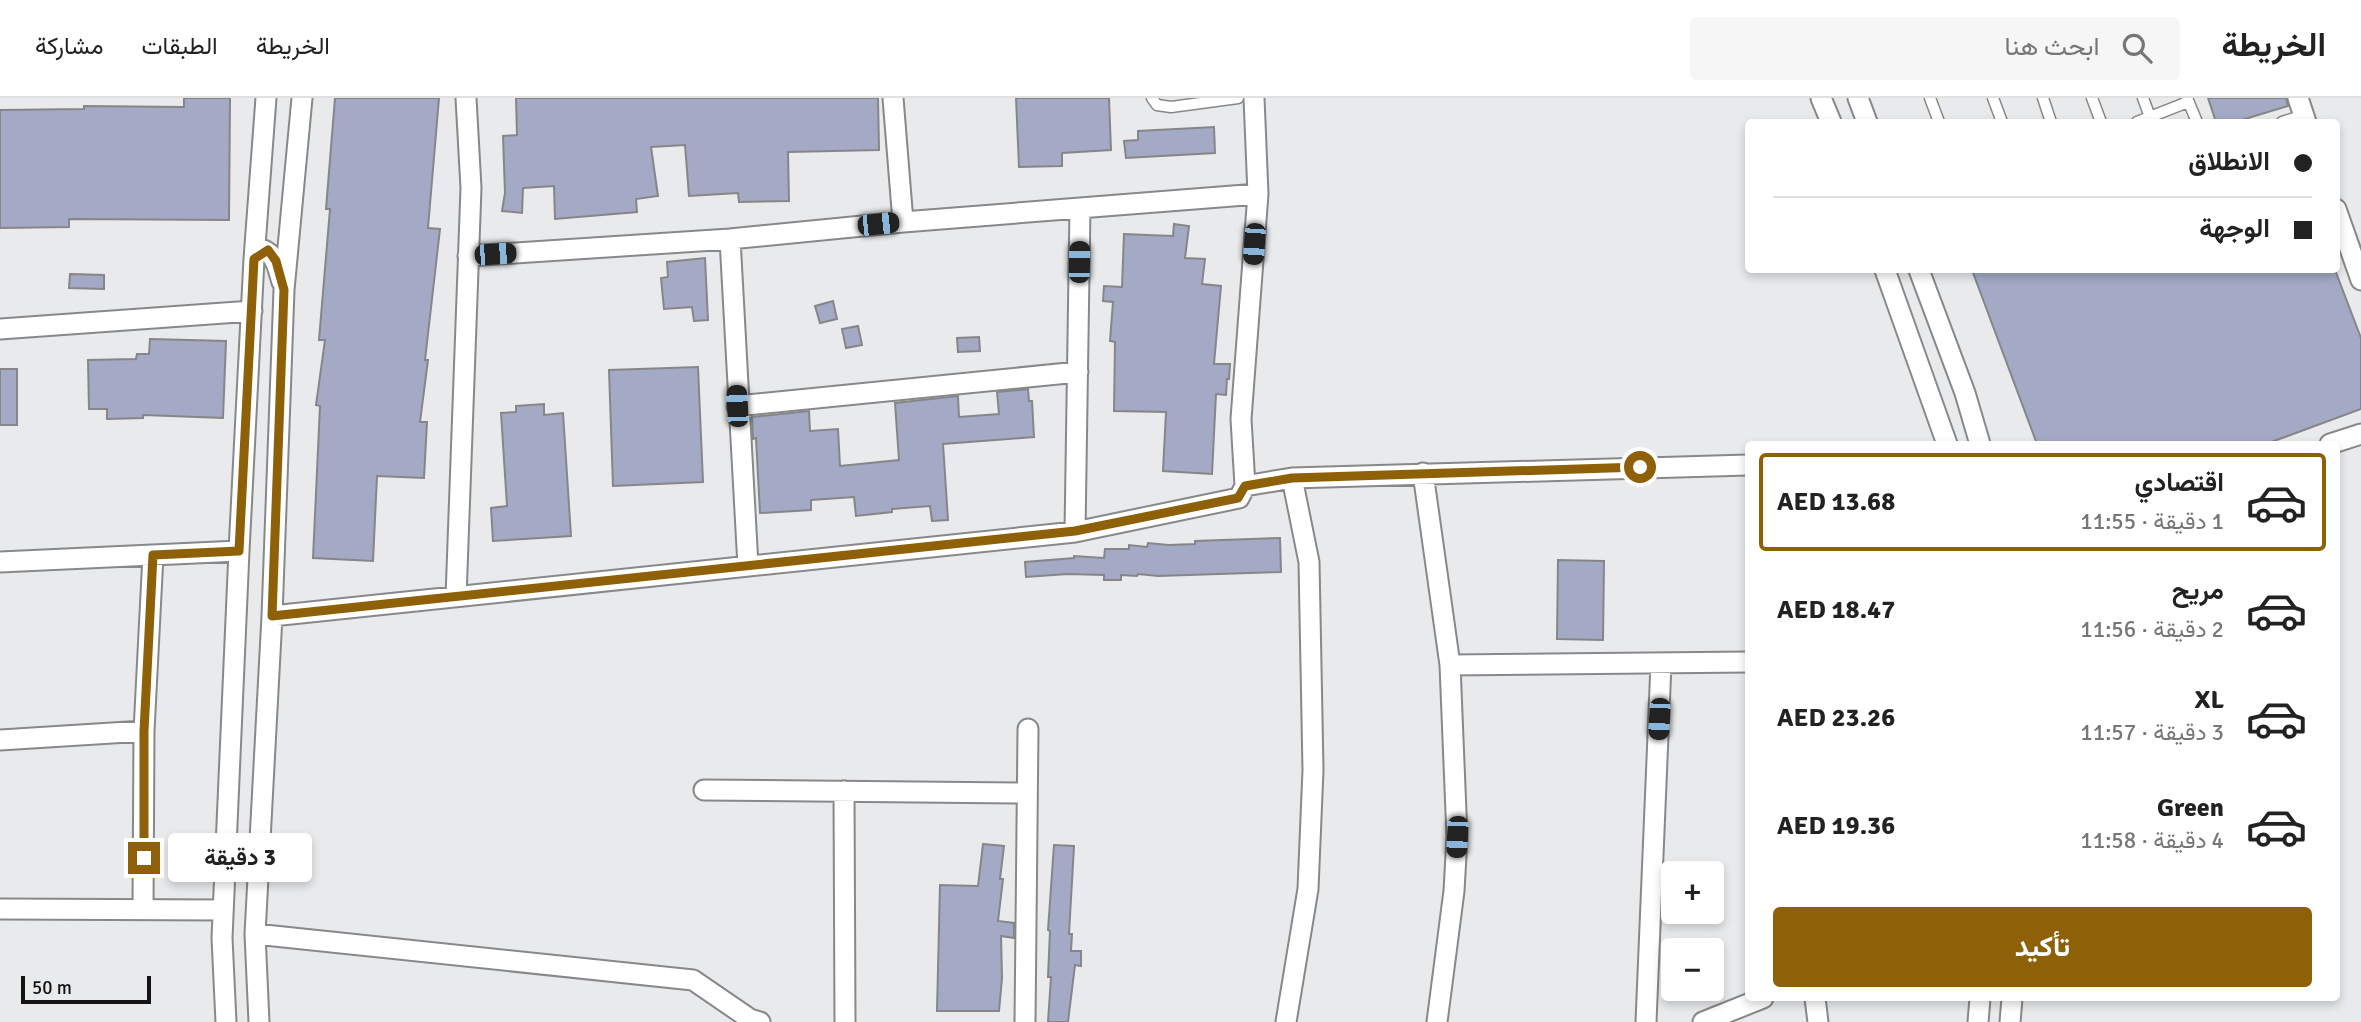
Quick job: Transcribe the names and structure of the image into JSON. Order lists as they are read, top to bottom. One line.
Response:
{"scale_bar":"50 m","page":{"header":"الخريطة","search":"ابحث هنا","nav":["الخريطة","الطبقات","مشاركة"],"banner":["الانطلاق","الوجهة"],"list":[{"name":"اقتصادي","note":"1 دقيقة · 11:55","value":"AED 13.68"},{"name":"مريح","note":"2 دقيقة · 11:56","value":"AED 18.47"},{"name":"XL","note":"3 دقيقة · 11:57","value":"AED 23.26"},{"name":"Green","note":"4 دقيقة · 11:58","value":"AED 19.36"}],"bubble":"3 دقيقة","map_buttons":["+","−"],"buttons":"تأكيد","scale":"50 m"}}
